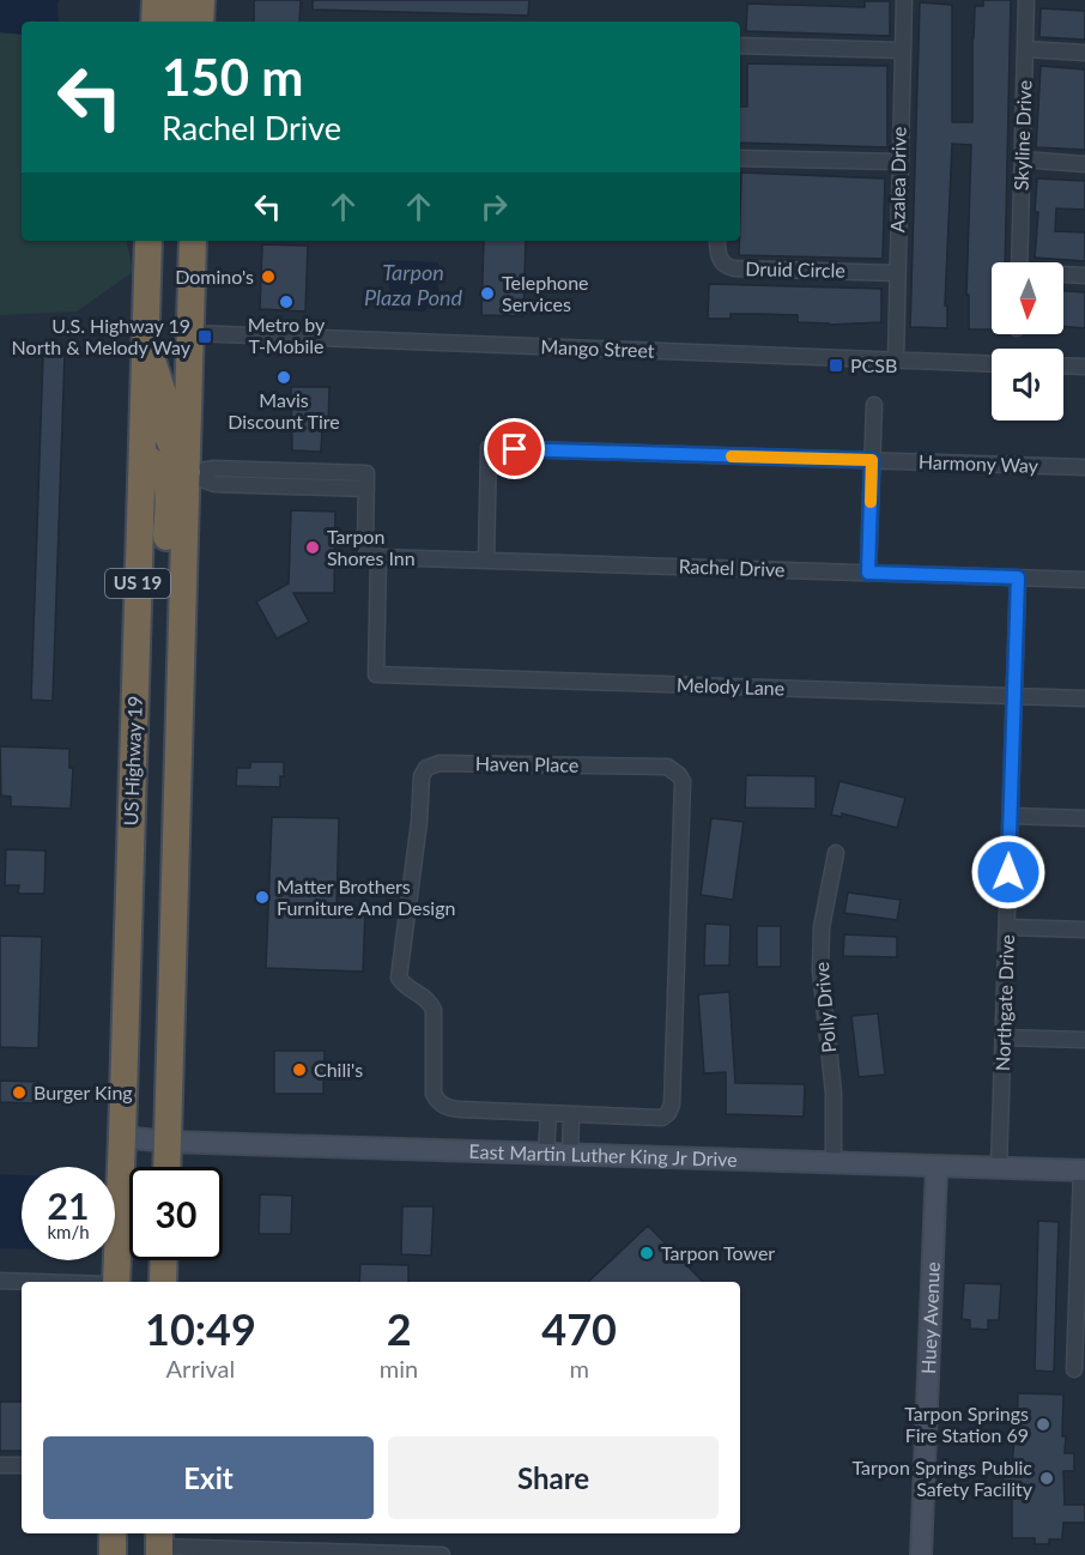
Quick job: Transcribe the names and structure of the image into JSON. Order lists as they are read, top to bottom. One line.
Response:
{"streets":{"highway":["US 19","US Highway 19"],"street":["Skyline Drive","Azalea Drive","Druid Circle","Mango Street","Harmony Way","Rachel Drive","Melody Lane","Haven Place","Northgate Drive","Polly Drive","East Martin Luther King Jr Drive","Huey Avenue"]},"crossings":[["Azalea Drive","Druid Circle"],["Azalea Drive","Mango Street"],["Mango Street","US 19"],["Harmony Way","Rachel Drive"],["Rachel Drive","Melody Lane"],["Rachel Drive","Northgate Drive"],["US 19","East Martin Luther King Jr Drive"],["Melody Lane","Northgate Drive"],["US Highway 19","East Martin Luther King Jr Drive"],["Northgate Drive","East Martin Luther King Jr Drive"],["Polly Drive","East Martin Luther King Jr Drive"],["East Martin Luther King Jr Drive","Huey Avenue"]],"water":["Tarpon Plaza Pond"],"places":{"other":["Domino's","Telephone Services","Metro by T-Mobile","Mavis Discount Tire","Tarpon Shores Inn","Matter Brothers Furniture And Design","Chili's","Burger King","Tarpon Tower","Tarpon Springs Fire Station 69","Tarpon Springs Public Safety Facility"],"transit":["U.S. Highway 19 North & Melody Way","PCSB"]},"north":"bottom","page":{"turn":["150 m","Rachel Drive"],"speed":"21 km/h","limit":"30","eta":["10:49","Arrival","2","min","470","m"],"buttons":["Exit","Share"]}}
